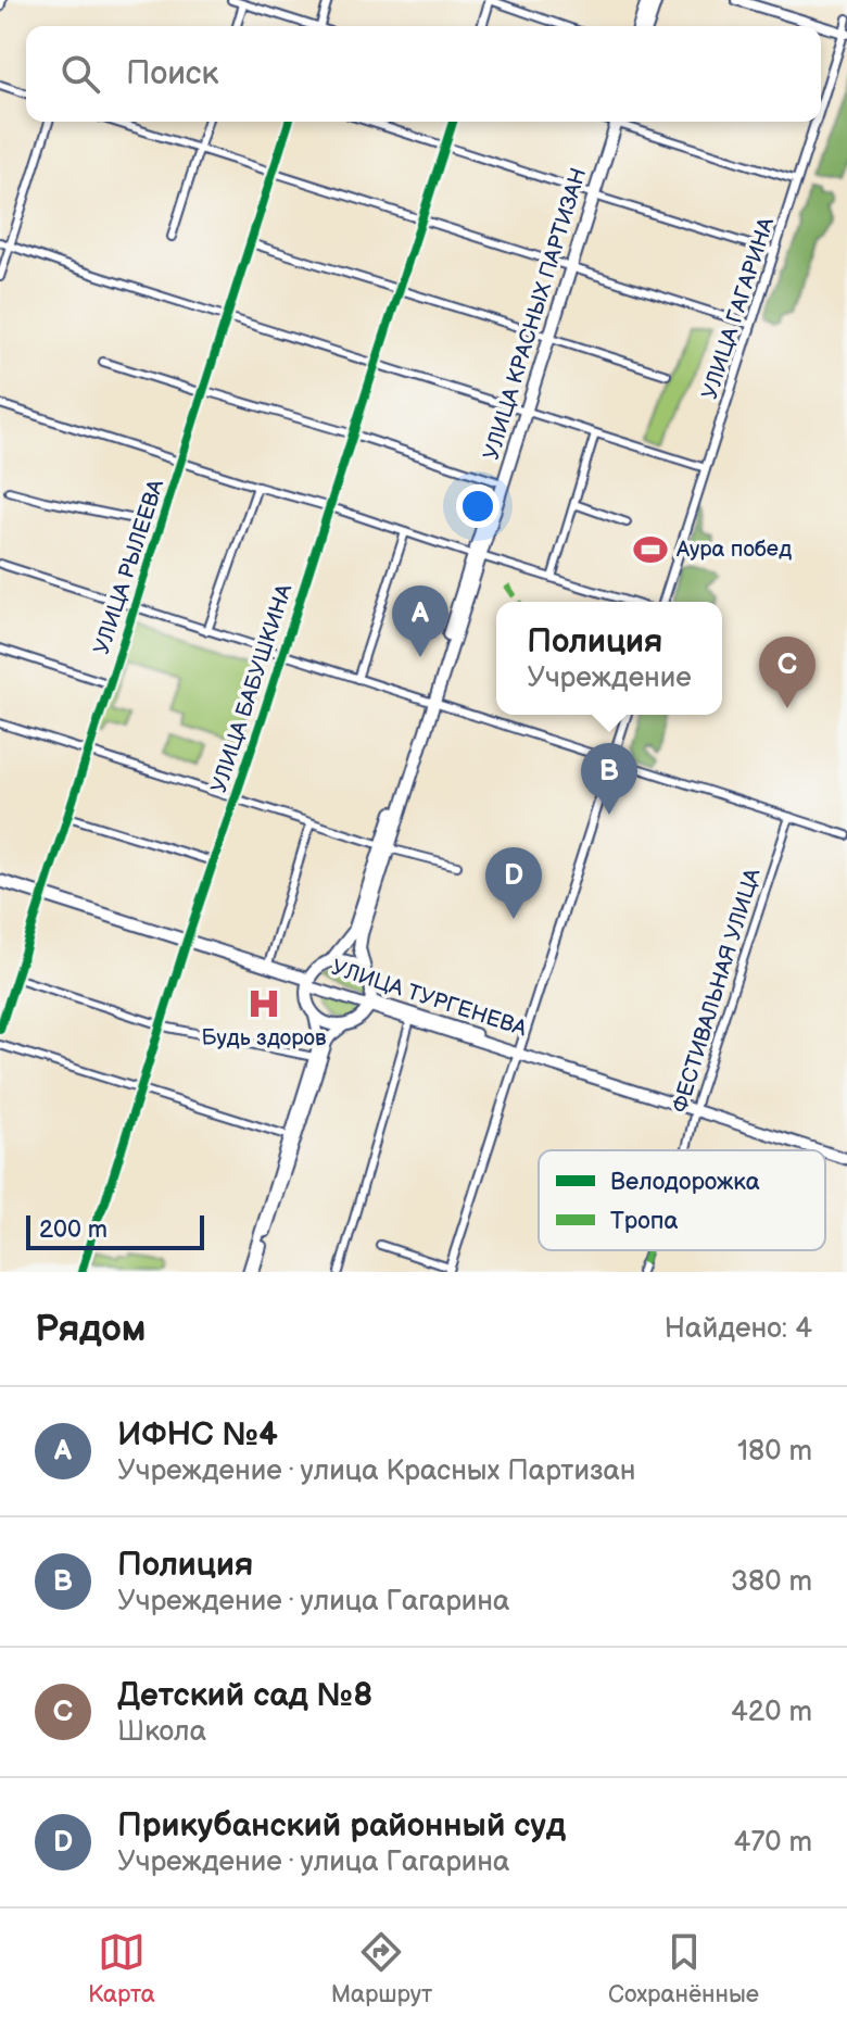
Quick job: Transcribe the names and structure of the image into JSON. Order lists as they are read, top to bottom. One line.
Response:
{"streets":{"highway":["УЛИЦА КРАСНЫХ ПАРТИЗАН","УЛИЦА ТУРГЕНЕВА"],"street":["УЛИЦА ГАГАРИНА","УЛИЦА РЫЛЕЕВА","УЛИЦА БАБУШКИНА","ФЕСТИВАЛЬНАЯ УЛИЦА"]},"crossings":[["УЛИЦА КРАСНЫХ ПАРТИЗАН","УЛИЦА ТУРГЕНЕВА"],["УЛИЦА РЫЛЕЕВА","УЛИЦА ТУРГЕНЕВА"],["УЛИЦА БАБУШКИНА","УЛИЦА ТУРГЕНЕВА"],["ФЕСТИВАЛЬНАЯ УЛИЦА","УЛИЦА ТУРГЕНЕВА"]],"places":{"sports":["Аура побед"],"hospital":["Будь здоров"]},"legend":["Велодорожка","Тропа"],"scale_bar":"200 m","page":{"search":"Поиск","pins":["A","C","B","D"],"popup":["Полиция","Учреждение"],"scale":"200 m","heading":["Рядом","Найдено: 4"],"list":[{"mark":"A","name":"ИФНС №4","note":"Учреждение · улица Красных Партизан","value":"180 m"},{"mark":"B","name":"Полиция","note":"Учреждение · улица Гагарина","value":"380 m"},{"mark":"C","name":"Детский сад №8","note":"Школа","value":"420 m"},{"mark":"D","name":"Прикубанский районный суд","note":"Учреждение · улица Гагарина","value":"470 m"}],"nav":["Карта","Маршрут","Сохранённые"]}}
